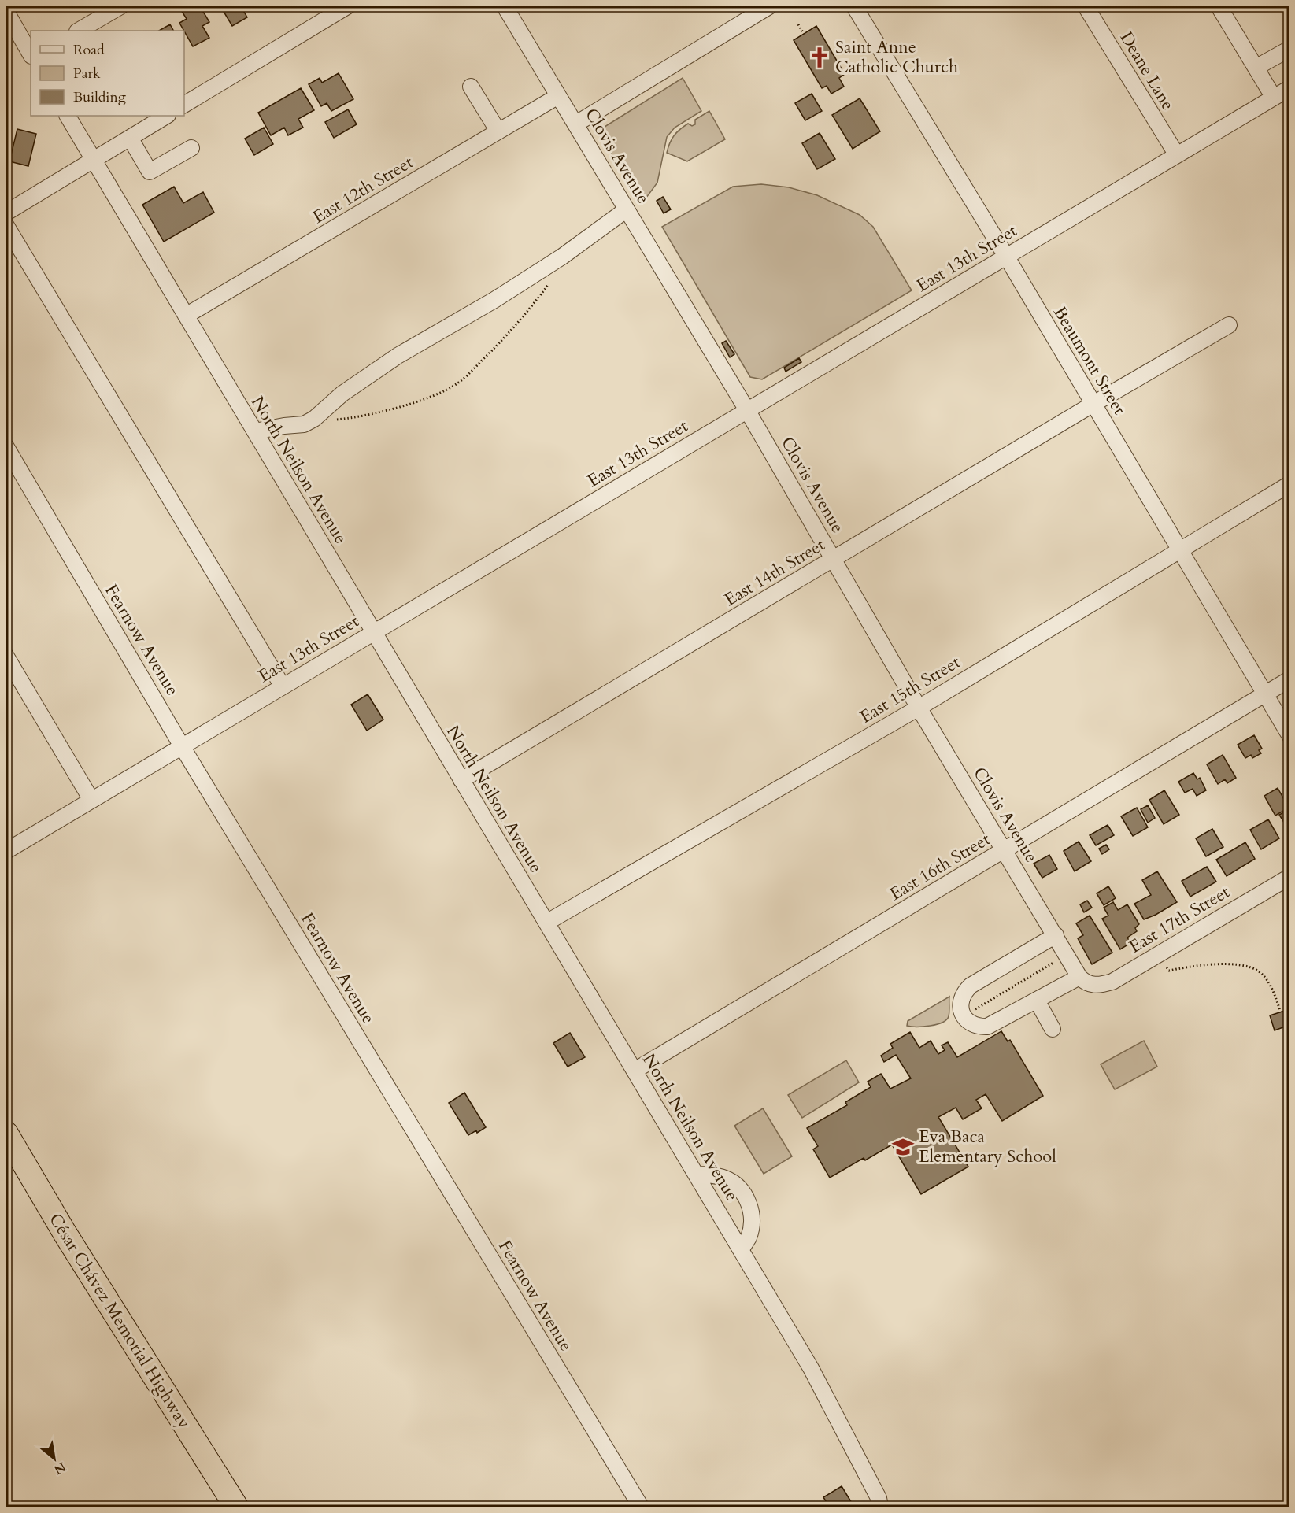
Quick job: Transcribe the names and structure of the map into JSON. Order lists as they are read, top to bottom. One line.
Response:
{"streets":{"highway":["César Chávez Memorial Highway"],"street":["Deane Lane","Clovis Avenue","East 12th Street","East 13th Street","Beaumont Street","North Neilson Avenue","East 14th Street","Fearnow Avenue","East 15th Street","East 16th Street","East 17th Street"]},"crossings":[["Deane Lane","East 13th Street"],["Clovis Avenue","East 12th Street"],["Clovis Avenue","East 13th Street"],["Clovis Avenue","East 14th Street"],["Clovis Avenue","East 15th Street"],["Clovis Avenue","East 16th Street"],["Clovis Avenue","East 17th Street"],["East 12th Street","North Neilson Avenue"],["East 13th Street","Beaumont Street"],["East 13th Street","North Neilson Avenue"],["East 13th Street","Fearnow Avenue"],["Beaumont Street","East 14th Street"],["Beaumont Street","East 15th Street"],["Beaumont Street","East 16th Street"],["North Neilson Avenue","East 14th Street"],["North Neilson Avenue","East 15th Street"],["North Neilson Avenue","East 16th Street"]],"places":{"church":["Saint Anne Catholic Church"],"school or university":["Eva Baca Elementary School"]},"legend":["Road","Park","Building"],"north":"bottom right"}
